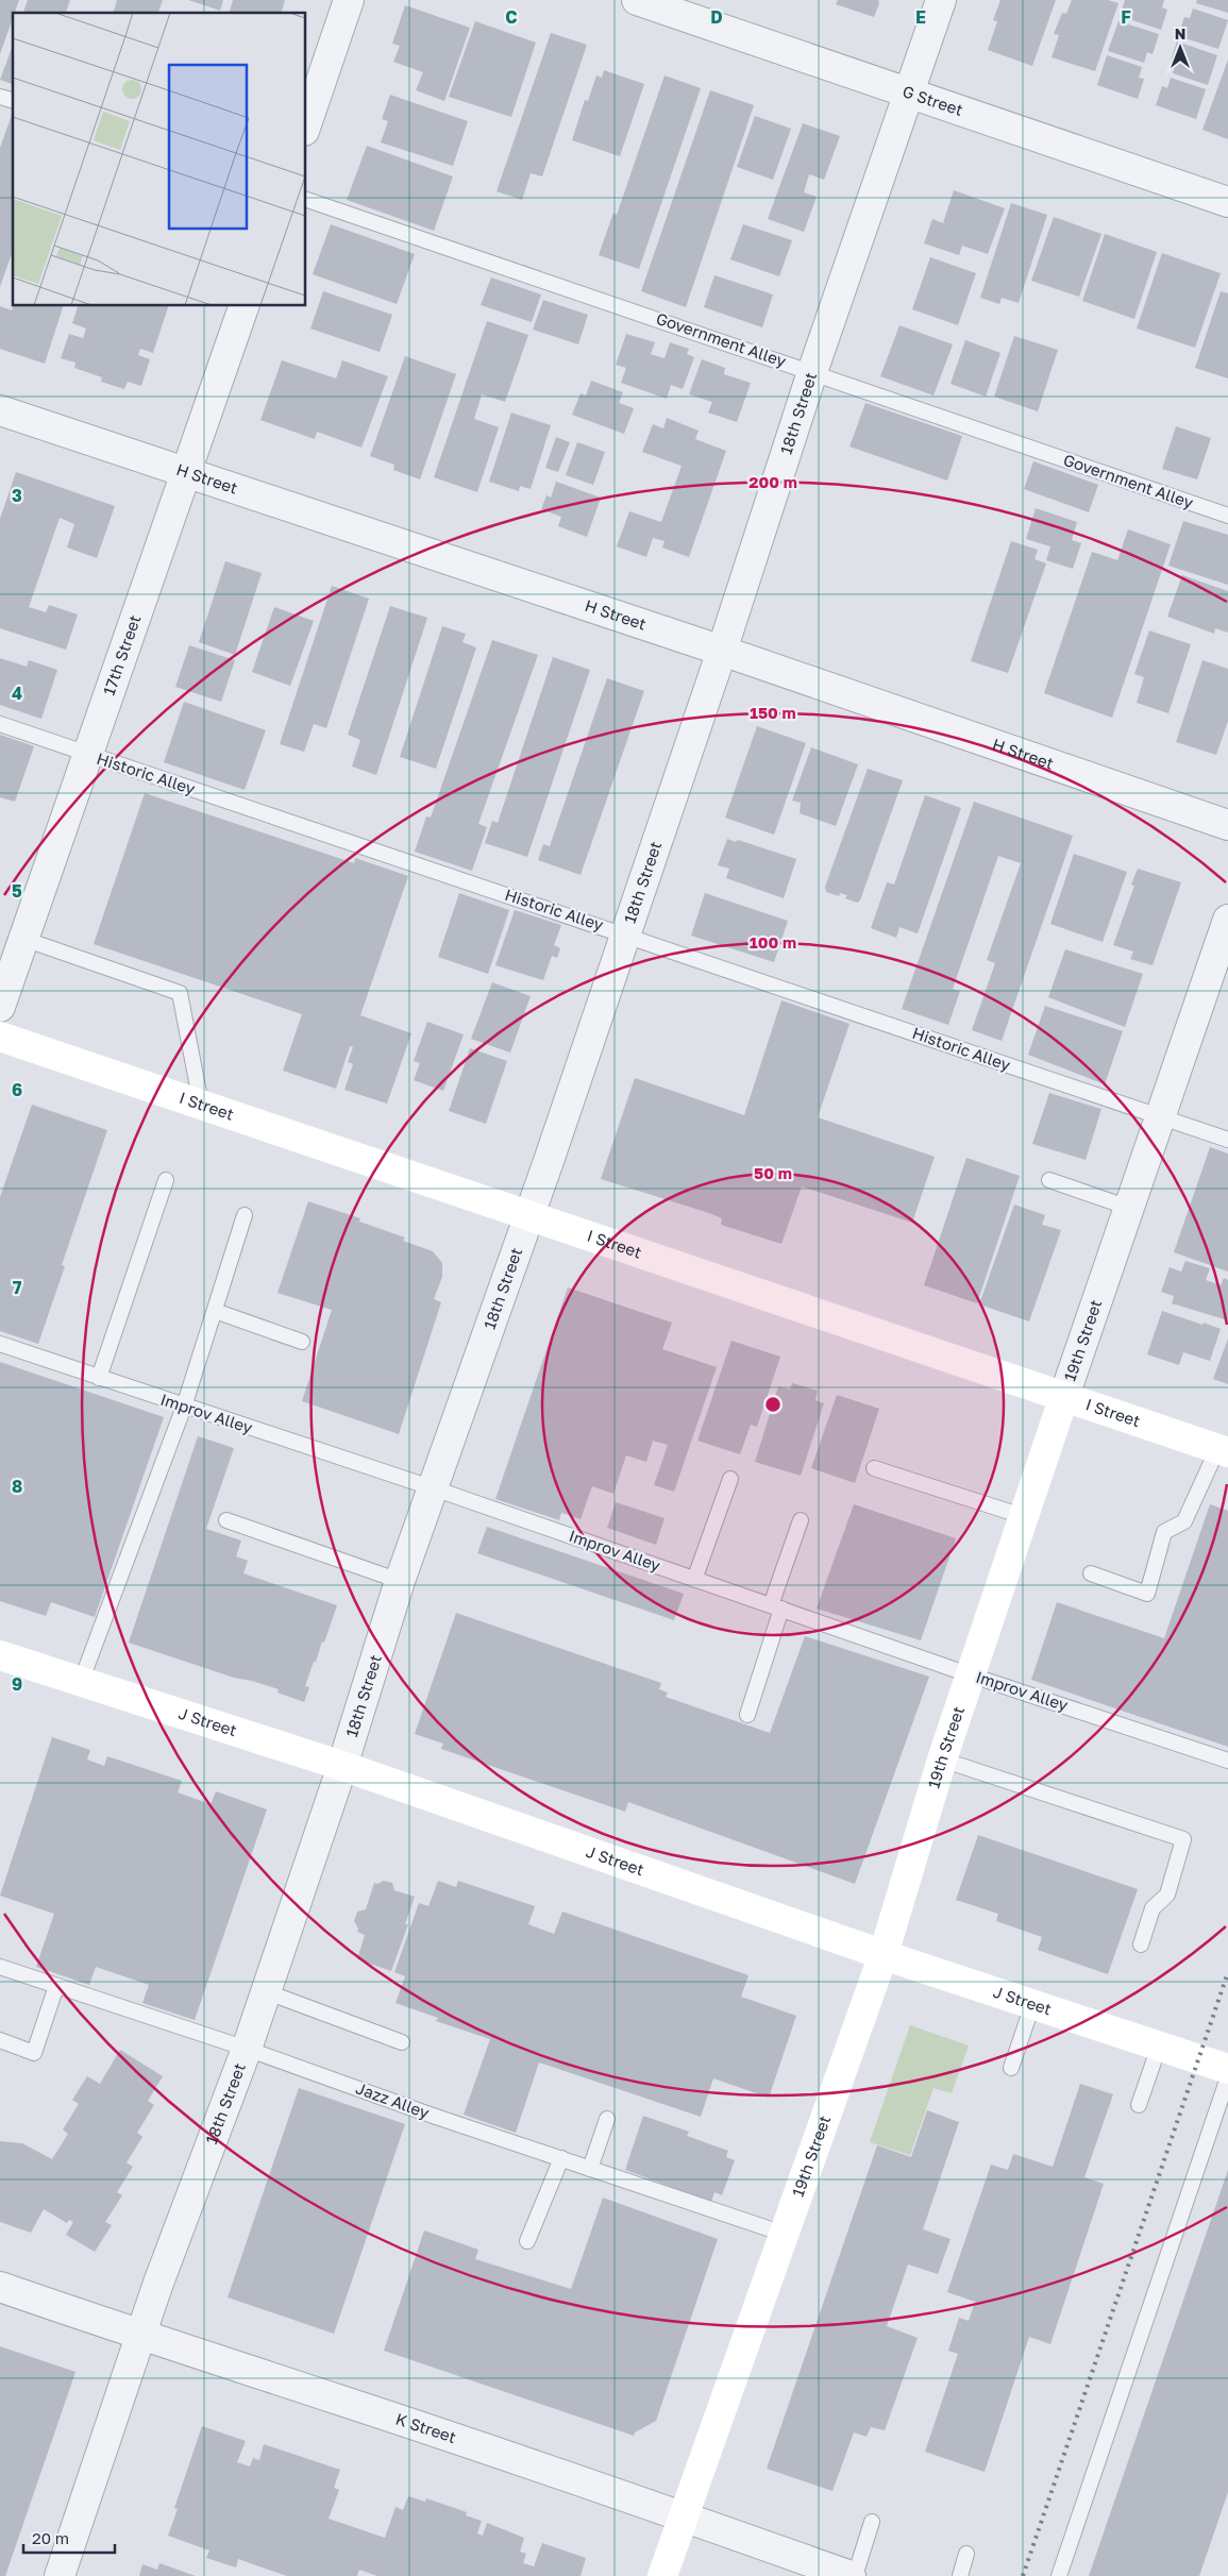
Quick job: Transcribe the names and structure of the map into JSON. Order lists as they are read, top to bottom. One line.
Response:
{"streets":{"main road":["I Street","19th Street","J Street"],"street":["G Street","18th Street","H Street","17th Street","K Street"],"lane":["Government Alley","Historic Alley","Improv Alley","Jazz Alley"]},"crossings":[["G Street","18th Street"],["Government Alley","18th Street"],["18th Street","H Street"],["18th Street","Historic Alley"],["18th Street","I Street"],["18th Street","Improv Alley"],["18th Street","J Street"],["18th Street","Jazz Alley"],["18th Street","K Street"],["H Street","17th Street"],["17th Street","Historic Alley"],["Historic Alley","19th Street"],["I Street","19th Street"],["19th Street","Improv Alley"],["19th Street","J Street"],["19th Street","Jazz Alley"],["19th Street","K Street"]],"scale_bar":"20 m","north":"top","grid":{"columns":["C","D","E","F"],"rows":["3","4","5","6","7","8","9"]},"rings":["200 m","150 m","100 m","50 m"]}
